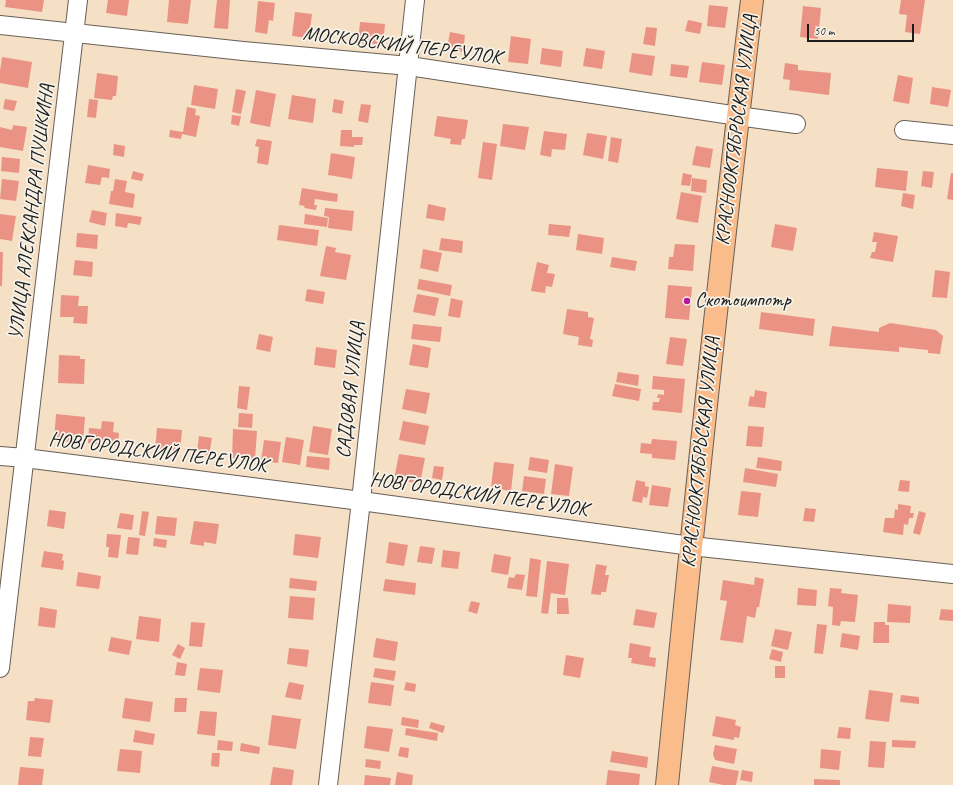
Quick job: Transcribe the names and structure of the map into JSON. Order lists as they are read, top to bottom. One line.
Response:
{"streets":{"main road":["КРАСНООКТЯБРЬСКАЯ УЛИЦА"],"street":["МОСКОВСКИЙ ПЕРЕУЛОК","УЛИЦА АЛЕКСАНДРА ПУШКИНА","САДОВАЯ УЛИЦА","НОВГОРОДСКИЙ ПЕРЕУЛОК"]},"crossings":[["МОСКОВСКИЙ ПЕРЕУЛОК","КРАСНООКТЯБРЬСКАЯ УЛИЦА"],["МОСКОВСКИЙ ПЕРЕУЛОК","УЛИЦА АЛЕКСАНДРА ПУШКИНА"],["МОСКОВСКИЙ ПЕРЕУЛОК","САДОВАЯ УЛИЦА"],["КРАСНООКТЯБРЬСКАЯ УЛИЦА","НОВГОРОДСКИЙ ПЕРЕУЛОК"],["УЛИЦА АЛЕКСАНДРА ПУШКИНА","НОВГОРОДСКИЙ ПЕРЕУЛОК"],["САДОВАЯ УЛИЦА","НОВГОРОДСКИЙ ПЕРЕУЛОК"]],"places":["Скотоимпотр"],"scale_bar":"50 m"}
